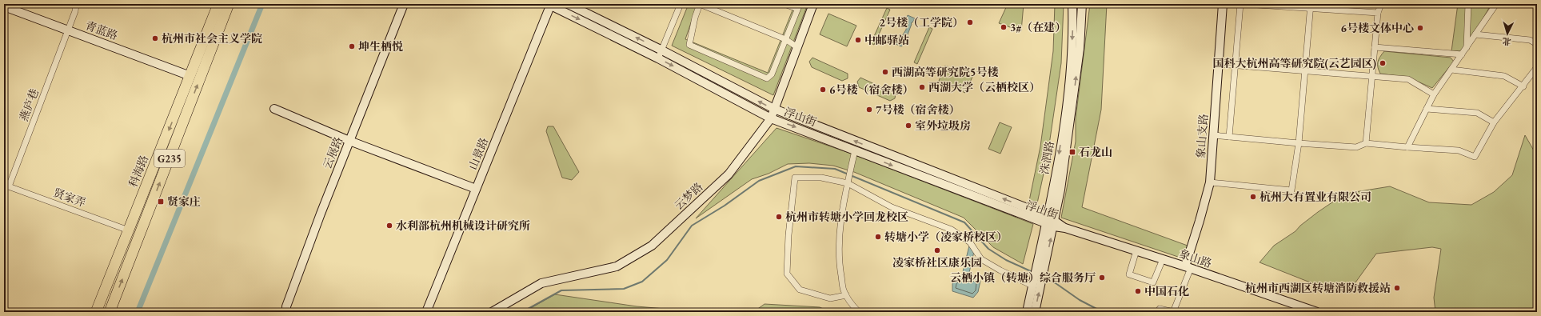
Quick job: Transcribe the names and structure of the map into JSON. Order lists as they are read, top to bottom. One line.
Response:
{"streets":{"highway":["G235","科海路"],"main road":["青蓝路","浮山街","象山支路","云展路","山景路","洙泗路","云梦路","象山路"],"street":["燕庐巷","贤家弄"]},"crossings":[["青蓝路","燕庐巷"],["青蓝路","科海路"],["燕庐巷","贤家弄"],["浮山街","山景路"],["浮山街","洙泗路"],["浮山街","云梦路"],["浮山街","象山路"],["象山支路","象山路"],["科海路","贤家弄"]],"places":{"other":["2号楼（工学院）","3#（在建）","6号楼文体中心","杭州市社会主义学院","中邮驿站","坤生栖悦","国科大杭州高等研究院(云艺园区)","西湖高等研究院5号楼","西湖大学（云栖校区）","6号楼（宿舍楼）","7号楼（宿舍楼）","室外垃圾房","杭州大有置业有限公司","杭州市转塘小学回龙校区","水利部杭州机械设计研究所","转塘小学（凌家桥校区）","凌家桥社区康乐园","云栖小镇（转塘）综合服务厅","杭州市西湖区转塘消防救援站","中国石化"],"transit":["石龙山","贤家庄"]},"north":"bottom"}
